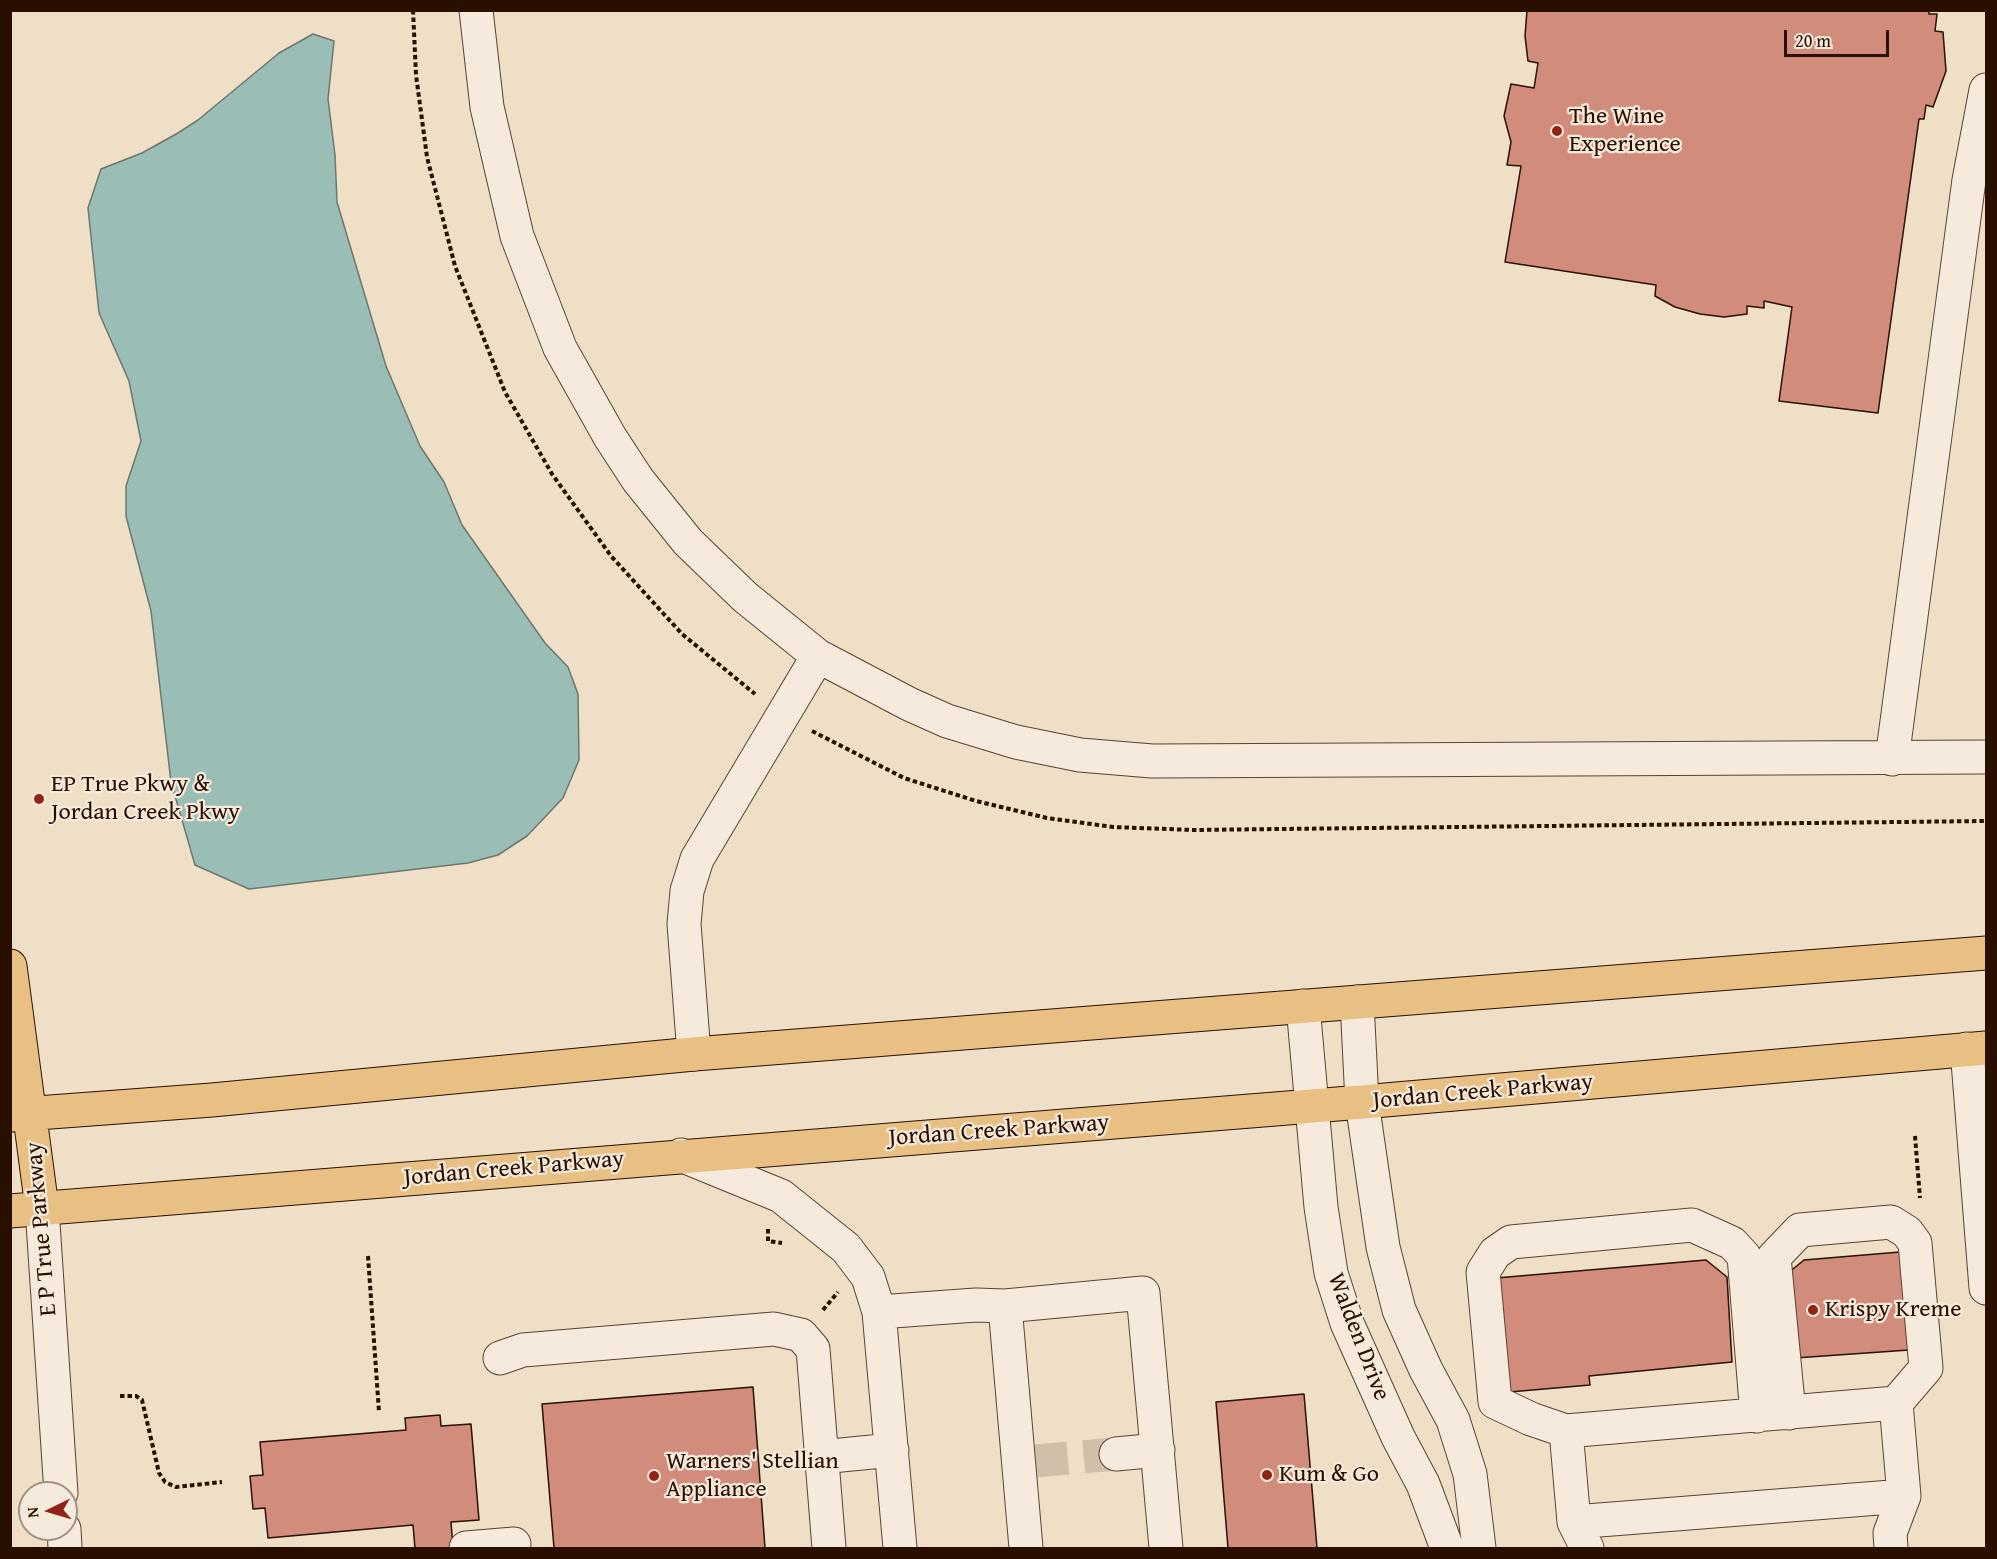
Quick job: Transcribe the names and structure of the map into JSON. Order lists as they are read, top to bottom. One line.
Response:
{"streets":{"main road":["Jordan Creek Parkway","E P True Parkway"],"street":["Walden Drive"]},"crossings":[["Jordan Creek Parkway","E P True Parkway"],["Jordan Creek Parkway","Walden Drive"]],"places":["The Wine Experience","EP True Pkwy & Jordan Creek Pkwy","Krispy Kreme","Kum & Go","Warners' Stellian Appliance"],"scale_bar":"20 m","north":"left"}
